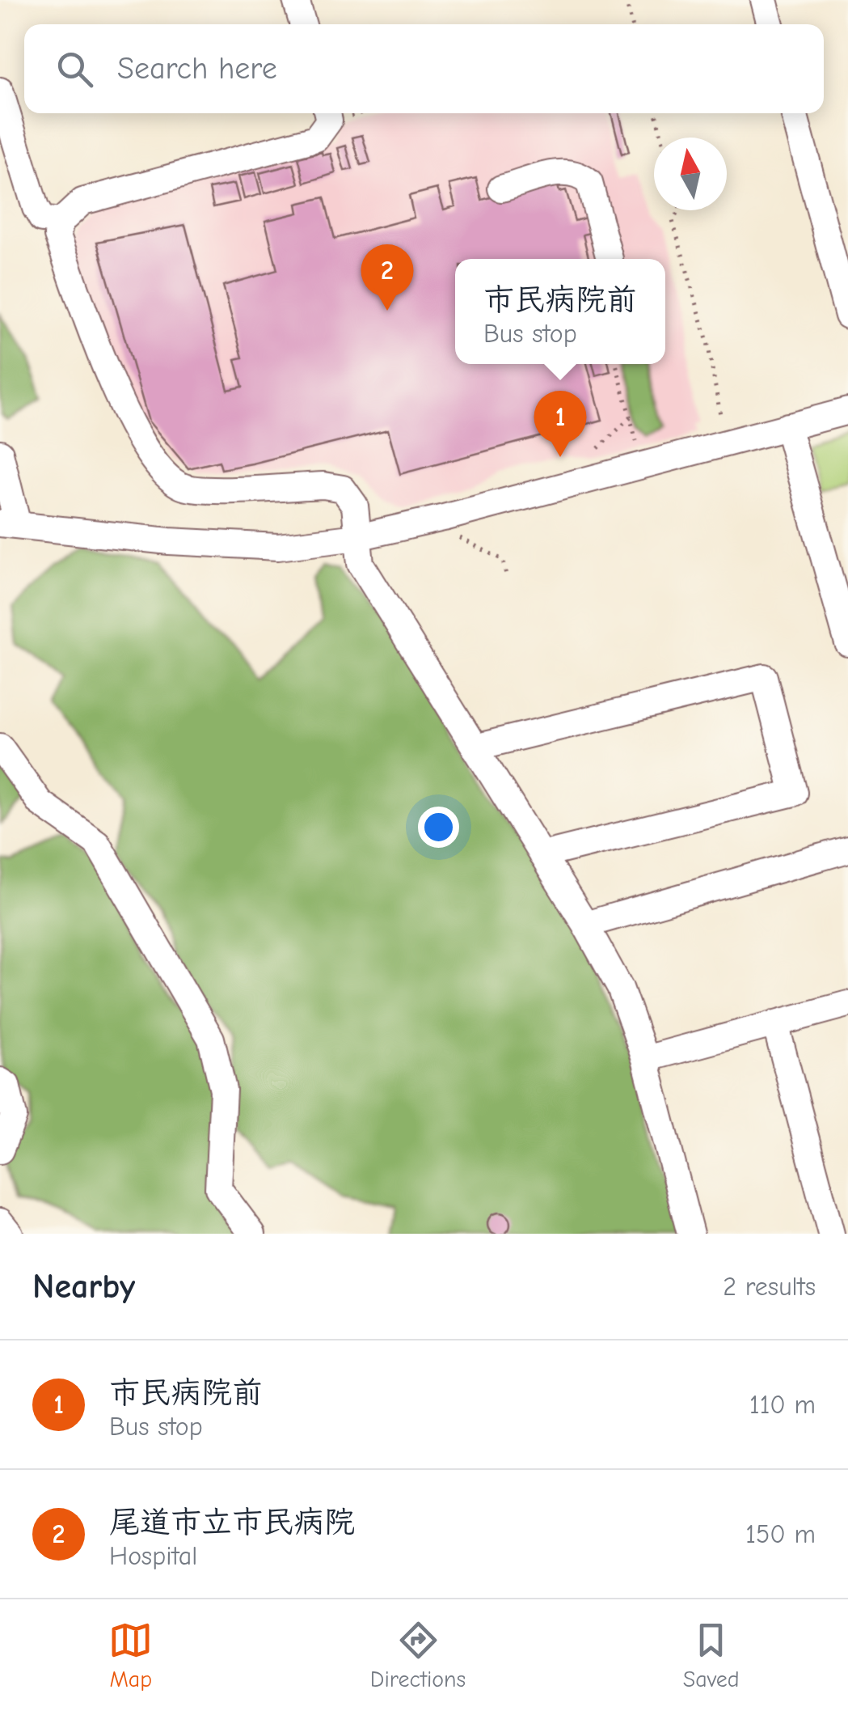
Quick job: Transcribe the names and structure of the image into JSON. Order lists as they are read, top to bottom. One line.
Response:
{"north":"top","page":{"search":"Search here","pins":["2","1"],"popup":["市民病院前","Bus stop"],"heading":["Nearby","2 results"],"list":[{"mark":"1","name":"市民病院前","note":"Bus stop","value":"110 m"},{"mark":"2","name":"尾道市立市民病院","note":"Hospital","value":"150 m"}],"nav":["Map","Directions","Saved"]}}
